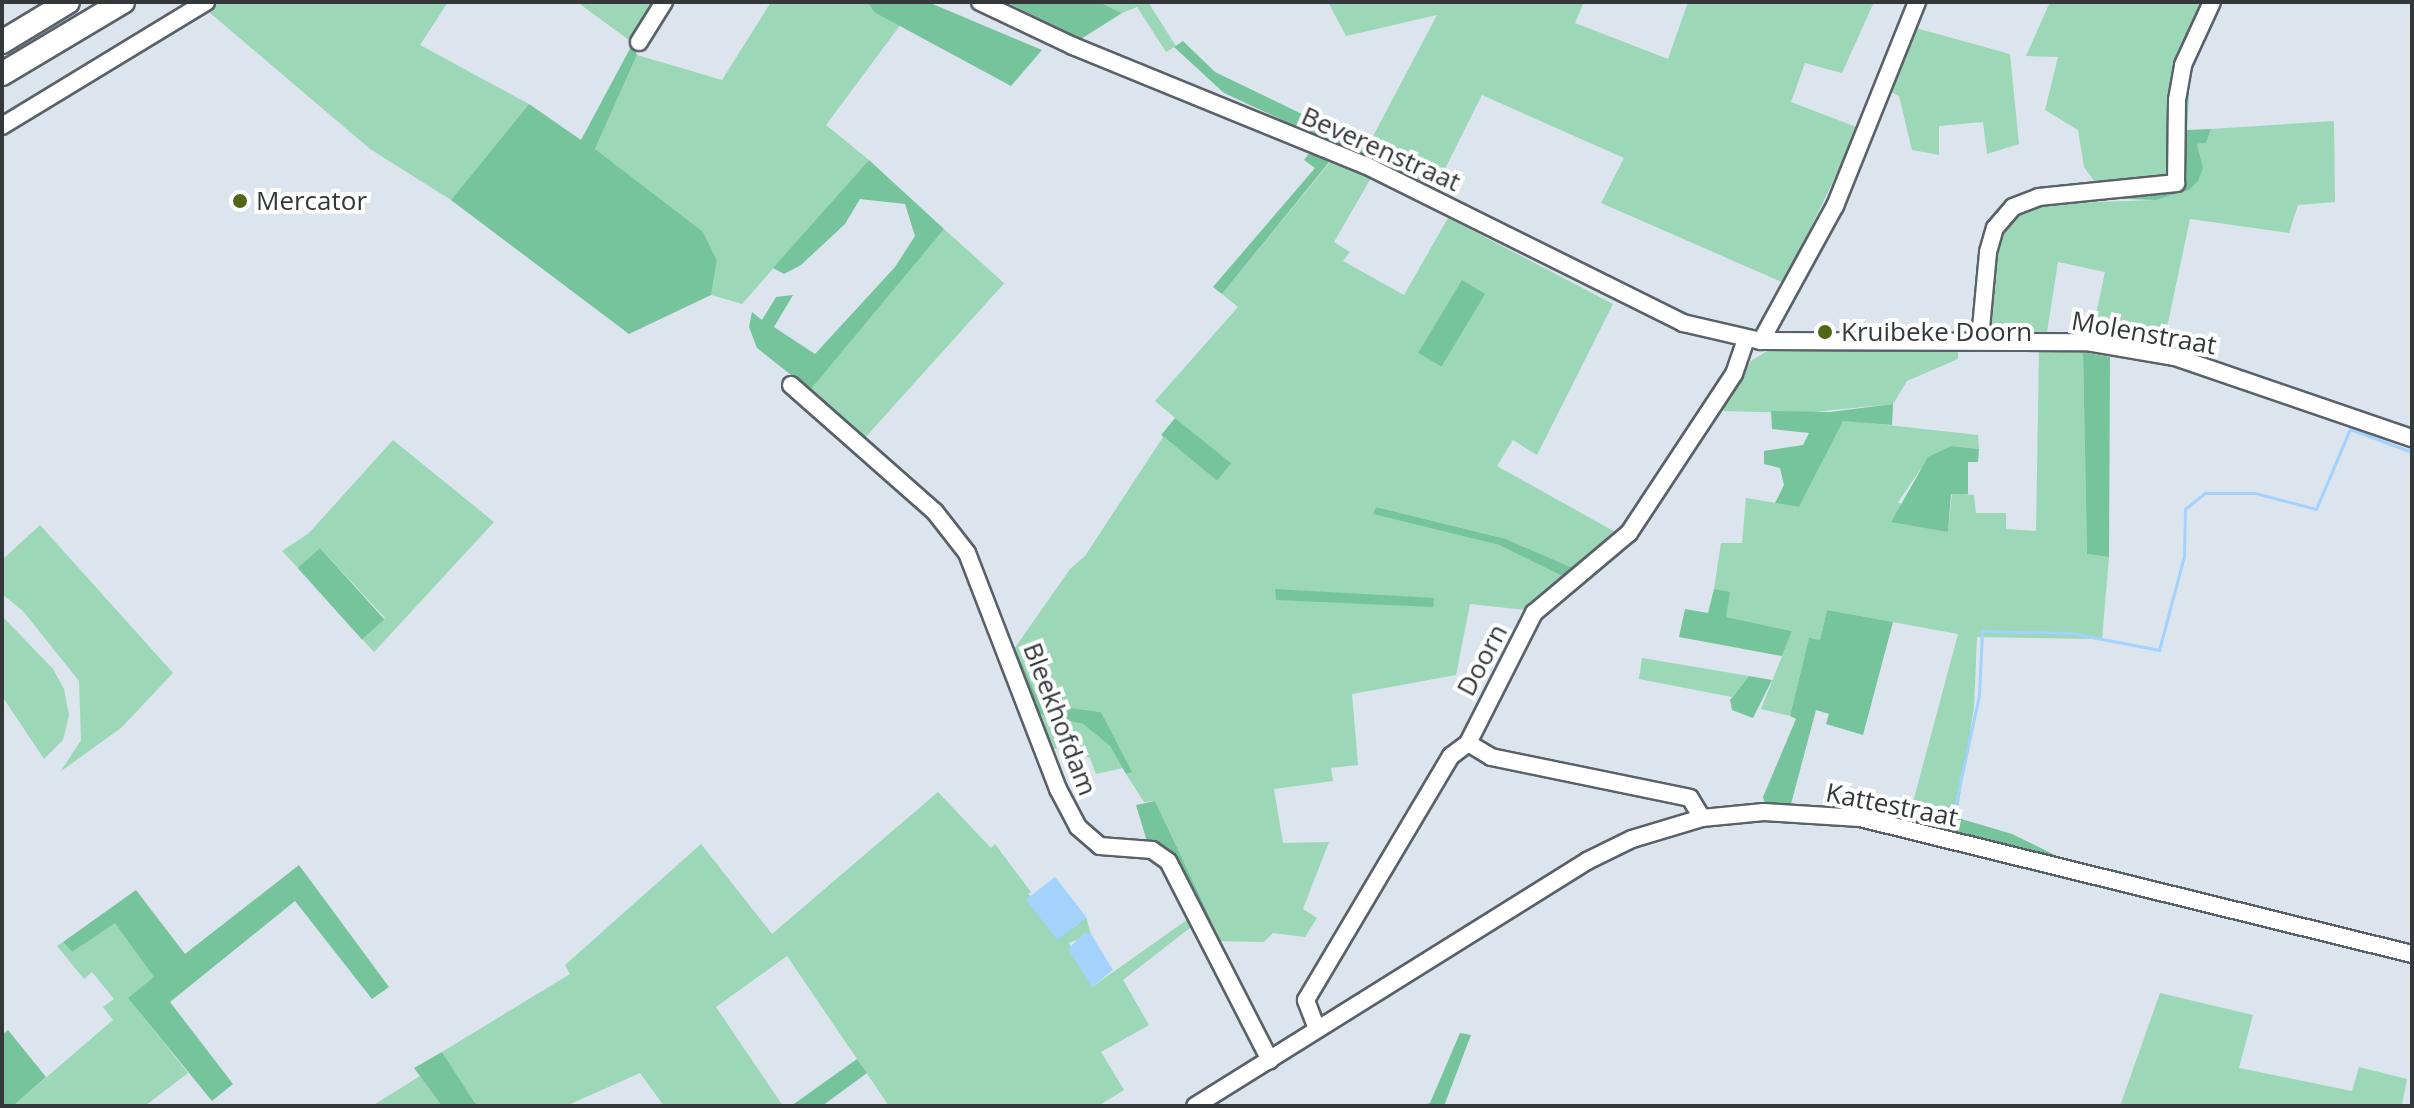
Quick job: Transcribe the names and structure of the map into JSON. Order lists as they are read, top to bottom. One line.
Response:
{"streets":{"street":["Beverenstraat","Molenstraat","Doorn","Bleekhofdam","Kattestraat"]},"crossings":[["Beverenstraat","Molenstraat"],["Beverenstraat","Doorn"],["Molenstraat","Doorn"],["Doorn","Kattestraat"],["Bleekhofdam","Kattestraat"]],"places":["Mercator","Kruibeke Doorn"]}
